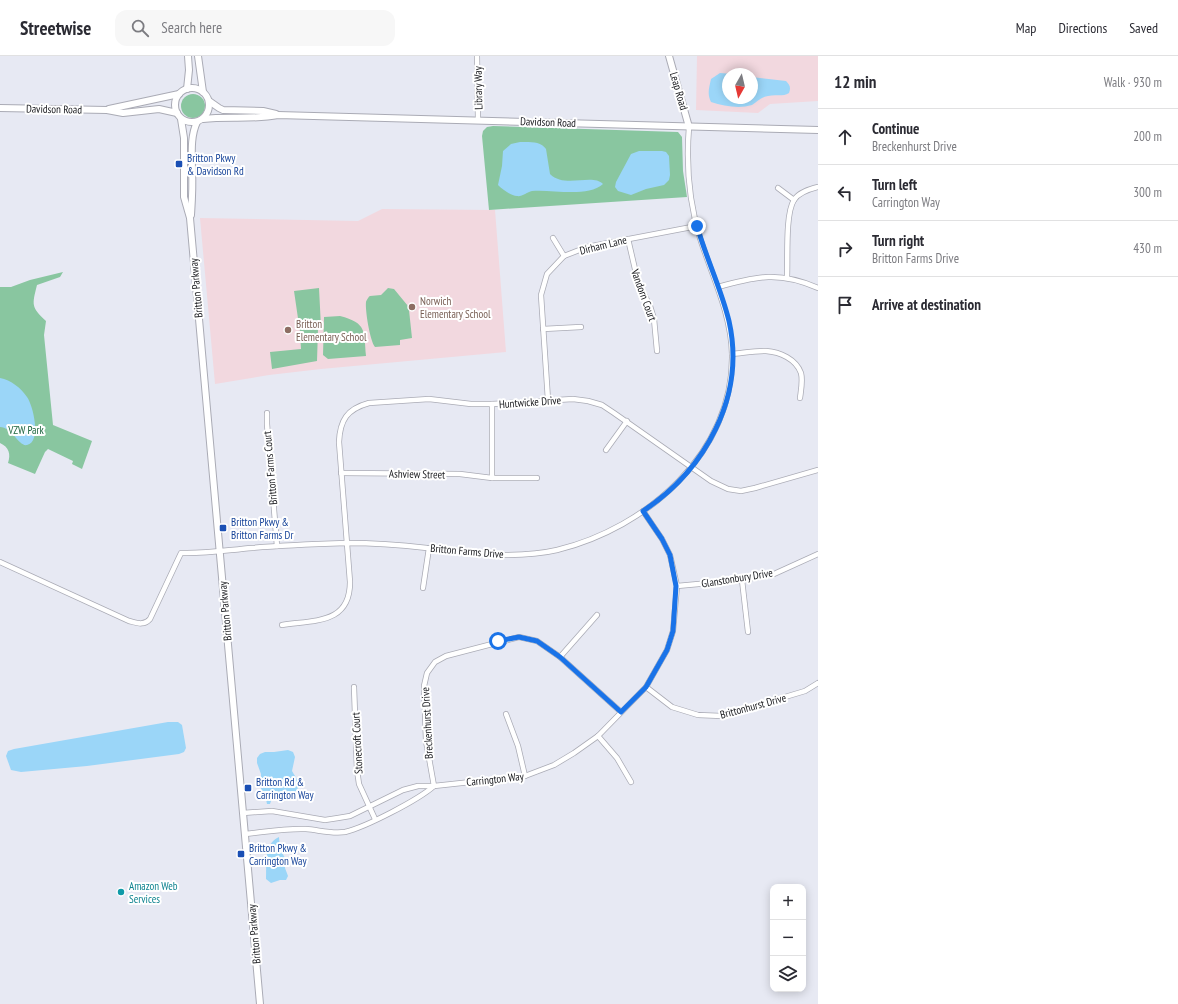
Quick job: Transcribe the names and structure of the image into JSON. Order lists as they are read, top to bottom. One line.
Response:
{"streets":{"main road":["Leap Road","Davidson Road","Britton Parkway"],"street":["Library Way","Dirham Lane","Vandorn Court","Huntwicke Drive","Britton Farms Court","Ashview Street","Britton Farms Drive","Glanstonbury Drive","Brittonhurst Drive","Breckenhurst Drive","Stonecroft Court","Carrington Way"]},"crossings":[["Library Way","Davidson Road"],["Leap Road","Davidson Road"],["Leap Road","Britton Farms Drive"],["Davidson Road","Britton Parkway"],["Davidson Road","Britton Farms Drive"],["Dirham Lane","Vandorn Court"],["Dirham Lane","Huntwicke Drive"],["Dirham Lane","Britton Farms Drive"],["Britton Parkway","Britton Farms Drive"],["Britton Parkway","Carrington Way"],["Huntwicke Drive","Ashview Street"],["Huntwicke Drive","Britton Farms Drive"],["Britton Farms Court","Britton Farms Drive"],["Britton Farms Drive","Carrington Way"],["Glanstonbury Drive","Carrington Way"],["Brittonhurst Drive","Carrington Way"],["Breckenhurst Drive","Carrington Way"],["Stonecroft Court","Carrington Way"]],"parks":["VZW Park"],"places":{"transit":["Britton Pkwy & Davidson Rd","Britton Pkwy & Britton Farms Dr","Britton Rd & Carrington Way","Britton Pkwy & Carrington Way"],"other":["Norwich Elementary School","Britton Elementary School","Amazon Web Services"]},"north":"bottom","page":{"header":"Streetwise","search":"Search here","nav":["Map","Directions","Saved"],"heading":["12 min","Walk · 930 m"],"list":[["Continue","Breckenhurst Drive","200 m"],["Turn left","Carrington Way","300 m"],["Turn right","Britton Farms Drive","430 m"],"Arrive at destination"],"map_buttons":["+","−"]}}
